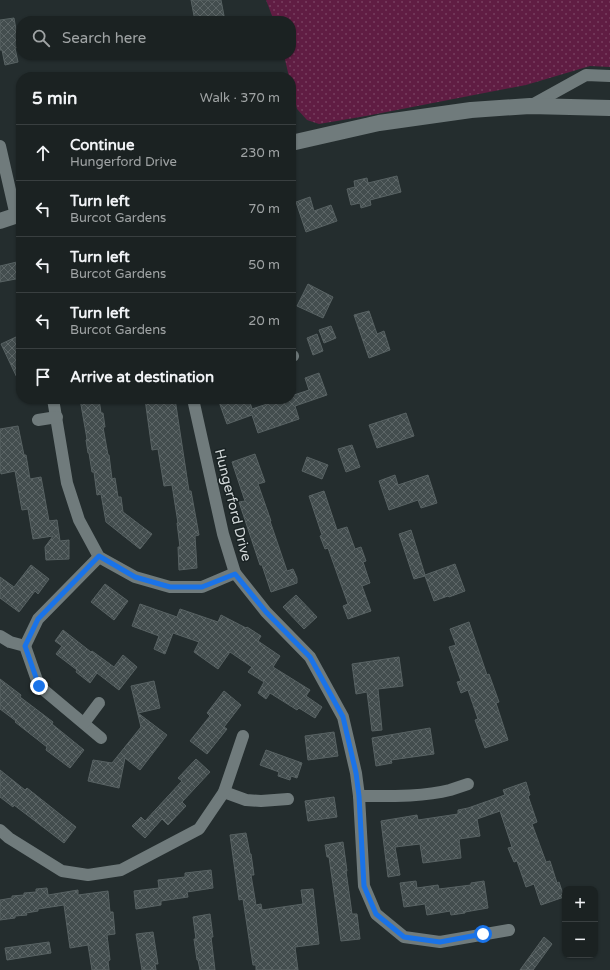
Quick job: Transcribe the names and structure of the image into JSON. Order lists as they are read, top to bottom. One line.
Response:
{"streets":{"street":["Hungerford Drive"]},"page":{"search":"Search here","heading":["5 min","Walk · 370 m"],"list":[["Continue","Hungerford Drive","230 m"],["Turn left","Burcot Gardens","70 m"],["Turn left","Burcot Gardens","50 m"],["Turn left","Burcot Gardens","20 m"],"Arrive at destination"],"map_buttons":["+","−"]}}
